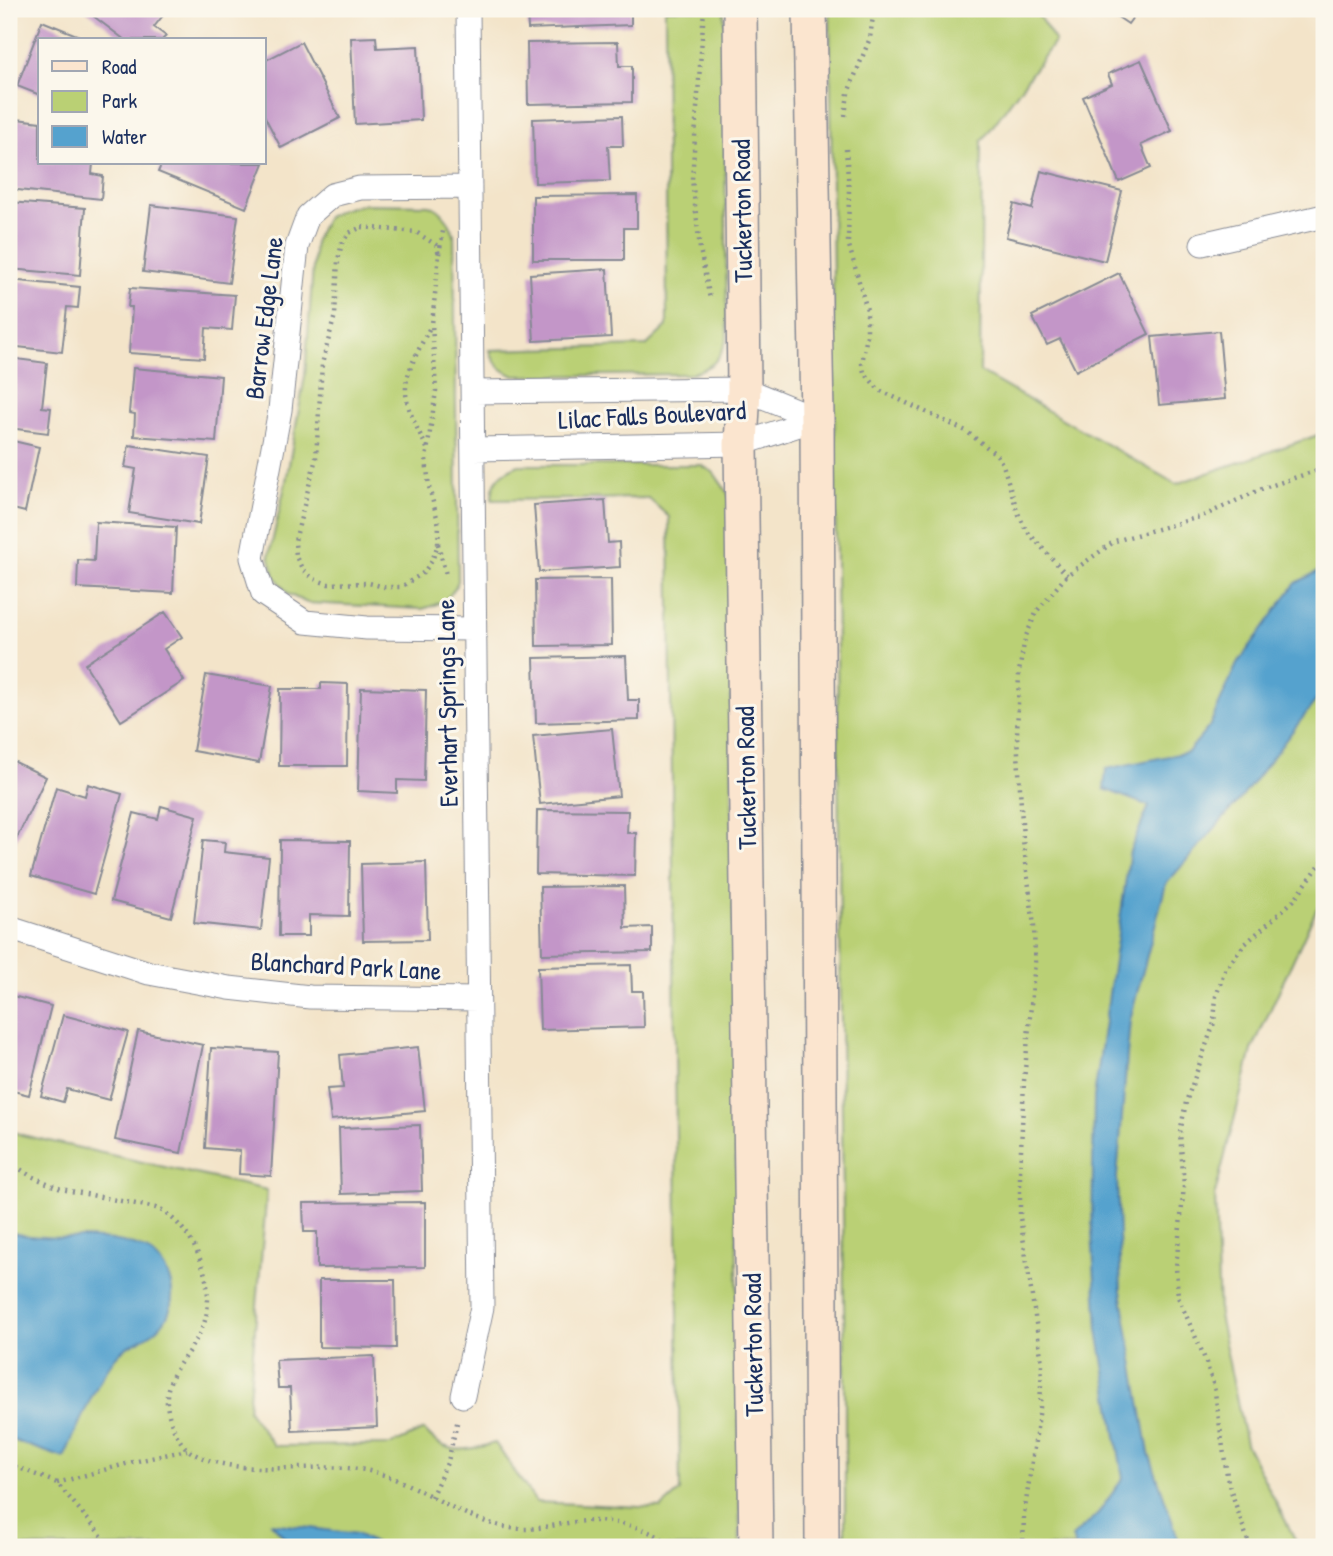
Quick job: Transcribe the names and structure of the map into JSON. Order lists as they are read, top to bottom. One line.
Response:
{"streets":{"main road":["Tuckerton Road"],"street":["Barrow Edge Lane","Lilac Falls Boulevard","Everhart Springs Lane","Blanchard Park Lane"]},"crossings":[["Tuckerton Road","Lilac Falls Boulevard"],["Barrow Edge Lane","Everhart Springs Lane"],["Lilac Falls Boulevard","Everhart Springs Lane"],["Everhart Springs Lane","Blanchard Park Lane"]],"legend":["Road","Park","Water"]}
